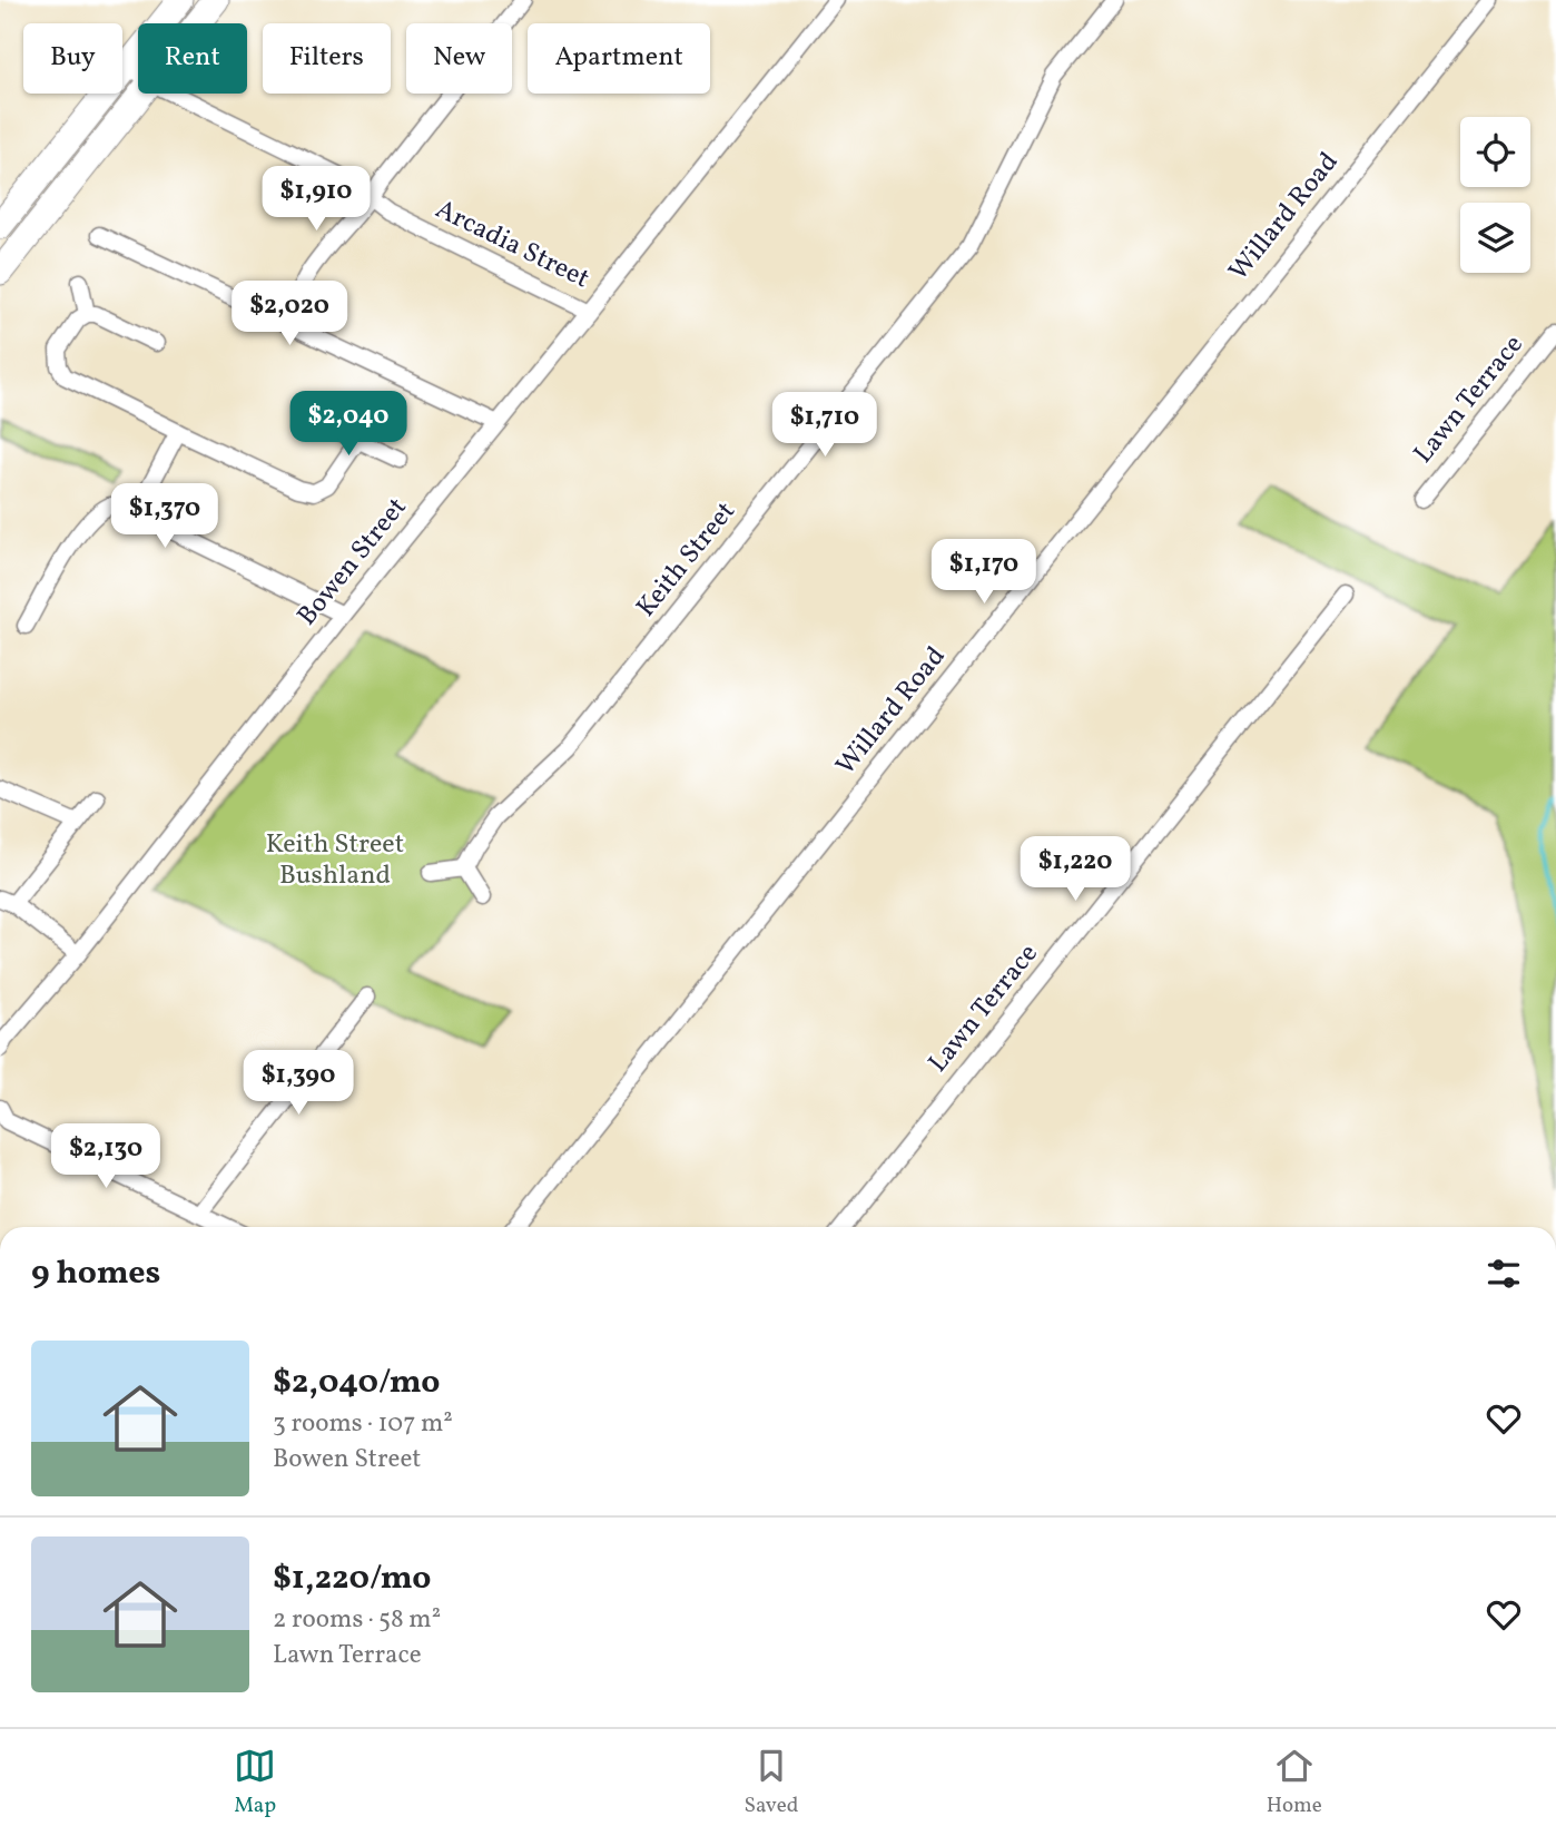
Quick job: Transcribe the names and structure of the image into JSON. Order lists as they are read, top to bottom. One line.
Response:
{"streets":{"street":["Willard Road","Arcadia Street","Lawn Terrace","Keith Street","Bowen Street"]},"crossings":[["Arcadia Street","Bowen Street"]],"parks":["Keith Street Bushland"],"page":{"chip":["Buy","Rent","Filters","New","Apartment"],"price":["$1,910","$2,020","$2,040","$1,710","$1,370","$1,170","$1,220","$1,390","$2,130"],"heading":"9 homes","list":[{"name":"$2,040/mo","note":"3 rooms · 107 m² · Bowen Street"},{"name":"$1,220/mo","note":"2 rooms · 58 m² · Lawn Terrace"}],"tabs":["Map","Saved","Home"]}}
